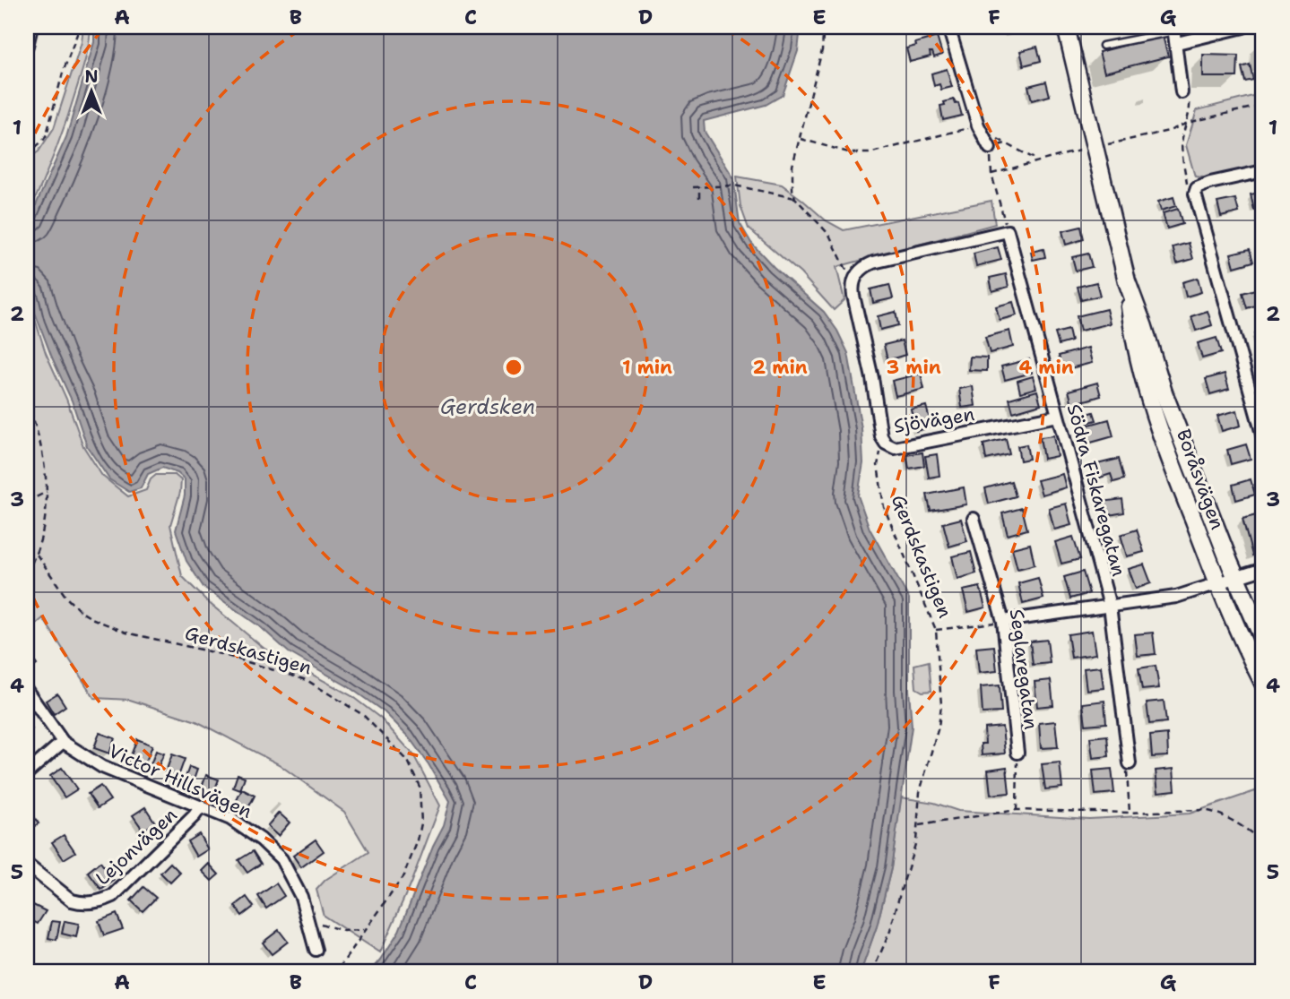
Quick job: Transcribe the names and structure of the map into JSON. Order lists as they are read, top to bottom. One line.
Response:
{"streets":{"main road":["Boråsvägen"],"street":["Sjövägen","Södra Fiskaregatan","Seglaregatan","Victor Hillsvägen","Lejonvägen"],"path":["Gerdskastigen"]},"crossings":[["Sjövägen","Södra Fiskaregatan"],["Sjövägen","Gerdskastigen"],["Victor Hillsvägen","Lejonvägen"]],"water":["Gerdsken"],"north":"top","grid":{"columns":["A","B","C","D","E","F","G"],"rows":["1","2","3","4","5"]},"rings":["1 min","2 min","3 min","4 min"]}
